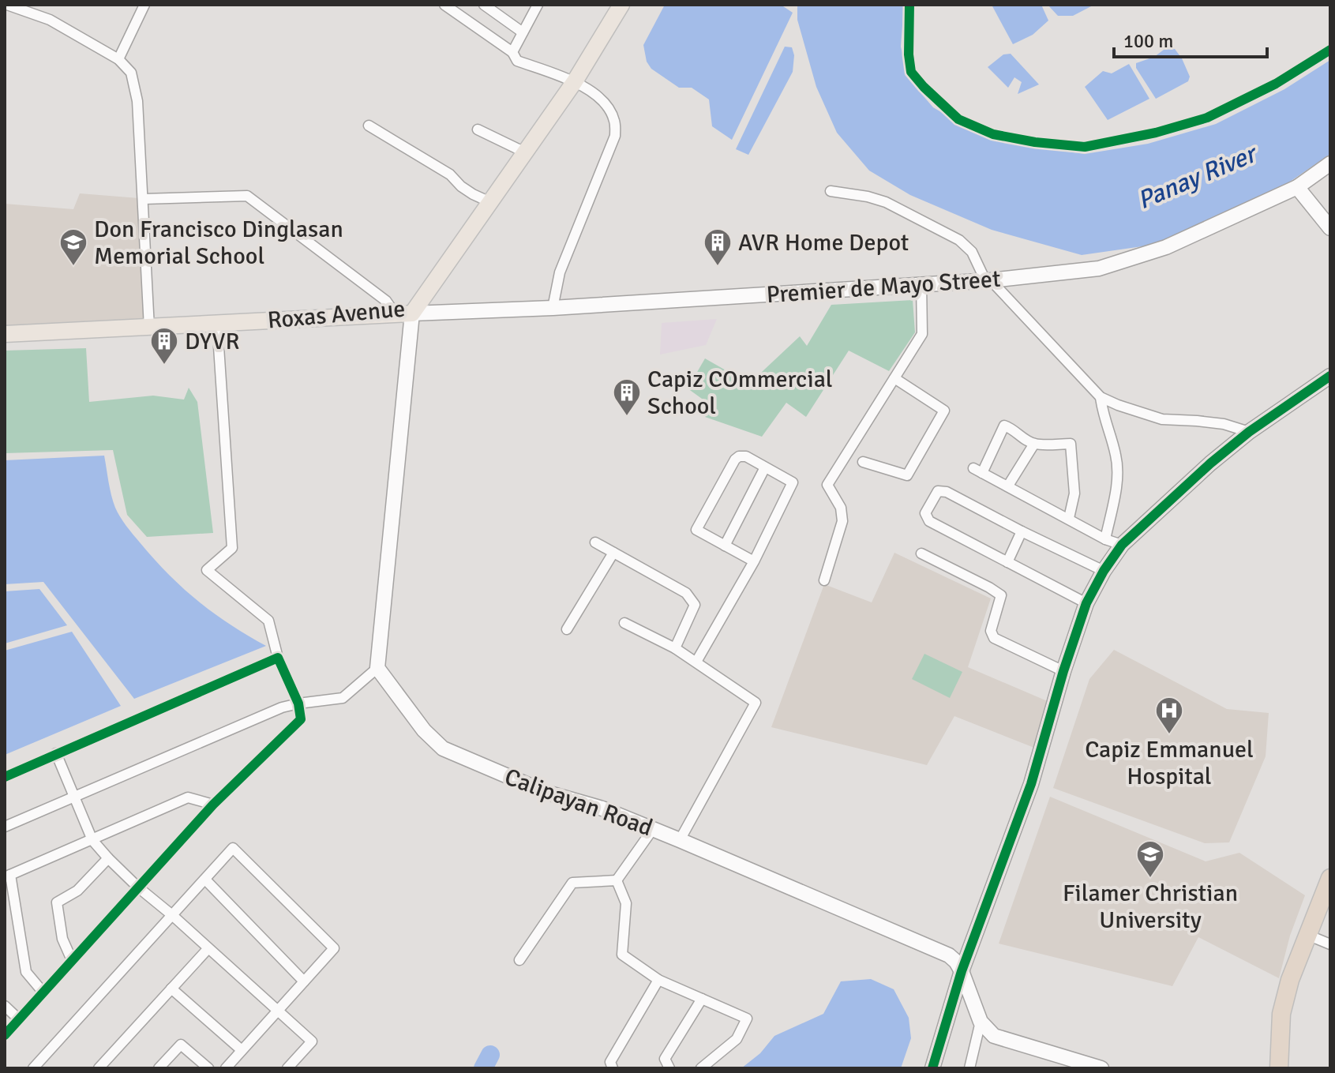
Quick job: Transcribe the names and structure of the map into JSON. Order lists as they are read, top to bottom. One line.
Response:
{"streets":{"main road":["Premier de Mayo Street","Roxas Avenue","Calipayan Road"]},"crossings":[["Premier de Mayo Street","Roxas Avenue"]],"water":["Panay River"],"places":{"school or university":["Don Francisco Dinglasan Memorial School","Filamer Christian University"],"building":["AVR Home Depot","DYVR","Capiz COmmercial School"],"hospital":["Capiz Emmanuel Hospital"]},"scale_bar":"100 m"}
